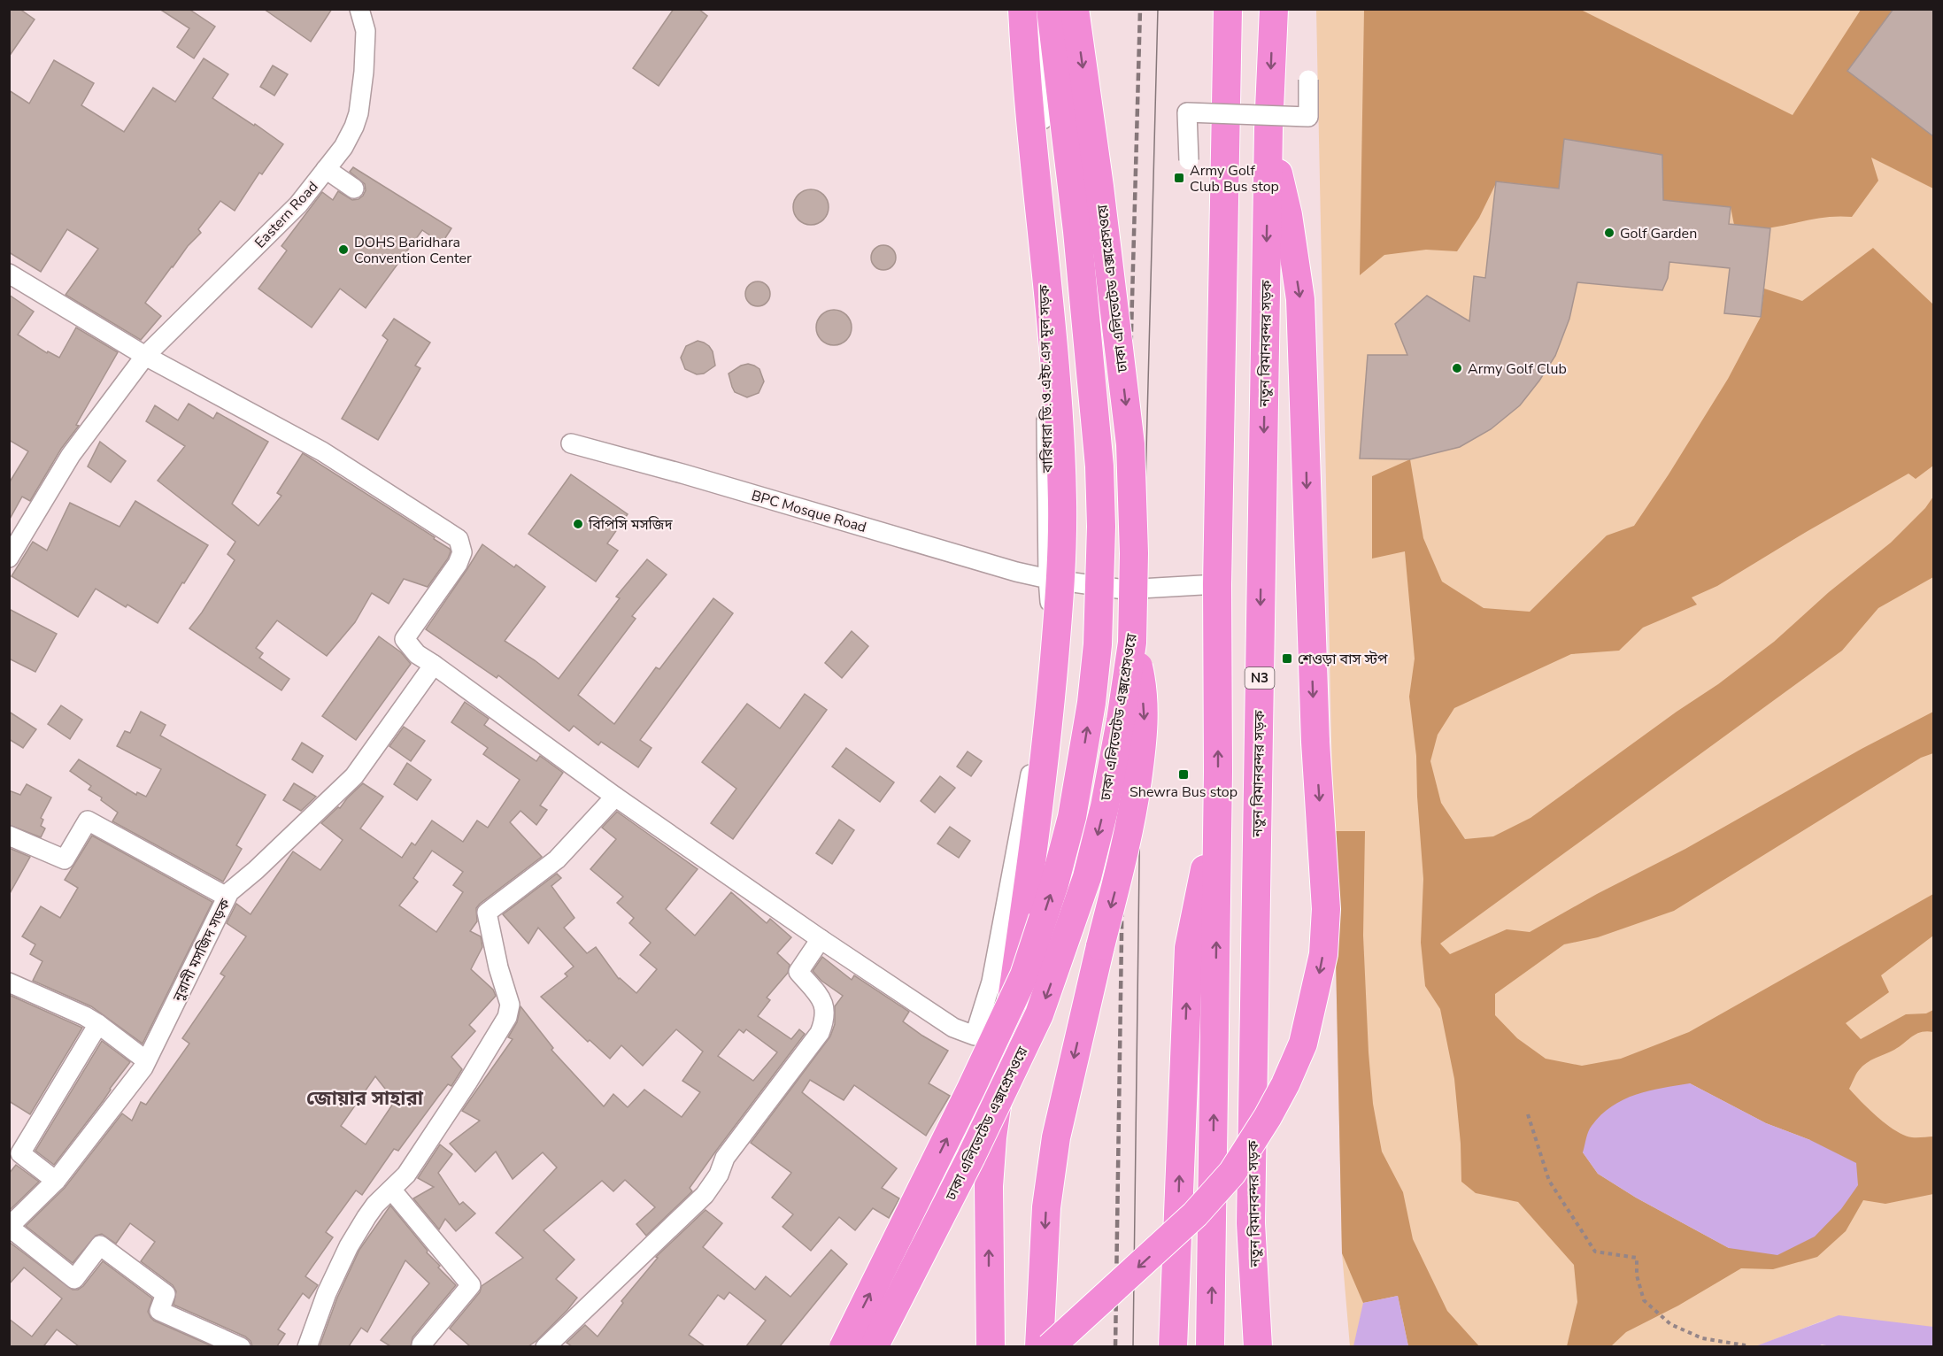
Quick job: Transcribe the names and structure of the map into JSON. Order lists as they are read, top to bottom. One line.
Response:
{"streets":{"highway":["ঢাকা এলিভেটেড এক্সপ্রেসওয়ে","নতুন বিমানবন্দর সড়ক","N3"],"street":["Eastern Road","বারিধারা ডি.ও.এইচ.এস মূল সড়ক","BPC Mosque Road","নুরানী মসজিদ সড়ক"]},"crossings":[["বারিধারা ডি.ও.এইচ.এস মূল সড়ক","BPC Mosque Road"]],"districts":["জোয়ার সাহারা"],"places":{"transit":["Army Golf Club Bus stop","শেওড়া বাস স্টপ","Shewra Bus stop"],"other":["Golf Garden","DOHS Baridhara Convention Center","Army Golf Club","বিপিসি মসজিদ"]}}
